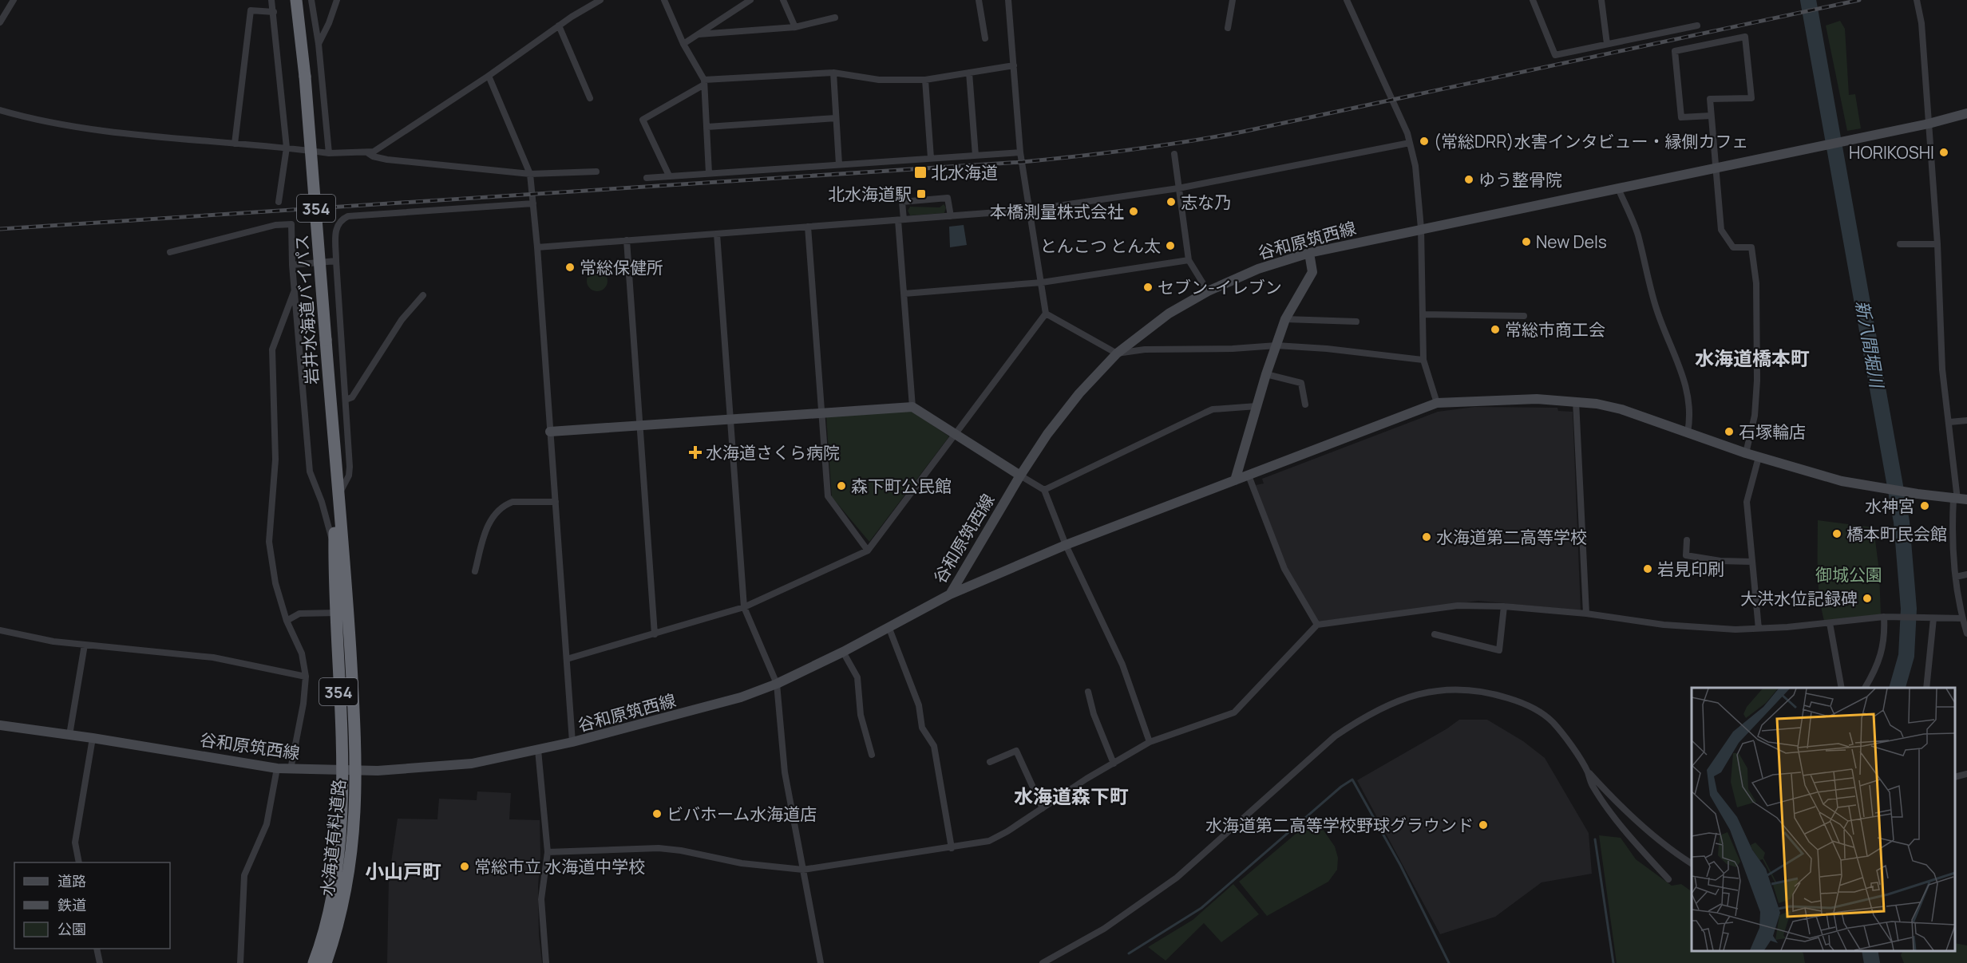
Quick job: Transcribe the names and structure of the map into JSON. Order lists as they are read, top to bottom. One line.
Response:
{"streets":{"highway":["354","岩井水海道バイパス","水海道有料道路"],"main road":["谷和原筑西線"]},"crossings":[["谷和原筑西線","岩井水海道バイパス"],["谷和原筑西線","水海道有料道路"],["岩井水海道バイパス","水海道有料道路"]],"districts":["水海道橋本町","水海道森下町","小山戸町"],"water":["新八間堀川"],"parks":["御城公園"],"places":{"other":["(常総DRR)水害インタビュー・縁側カフェ","HORIKOSHI","ゆう整骨院","志な乃","本橋測量株式会社","New Dels","とんこつ とん太","常総保健所","セブン-イレブン","常総市商工会","石塚輪店","森下町公民館","水神宮","橋本町民会館","水海道第二高等学校","岩見印刷","大洪水位記録碑","ビバホーム水海道店","水海道第二高等学校野球グラウンド","常総市立 水海道中学校"],"transit":["北水海道","北水海道駅"],"health":["水海道さくら病院"]},"legend":["道路","鉄道","公園"]}
